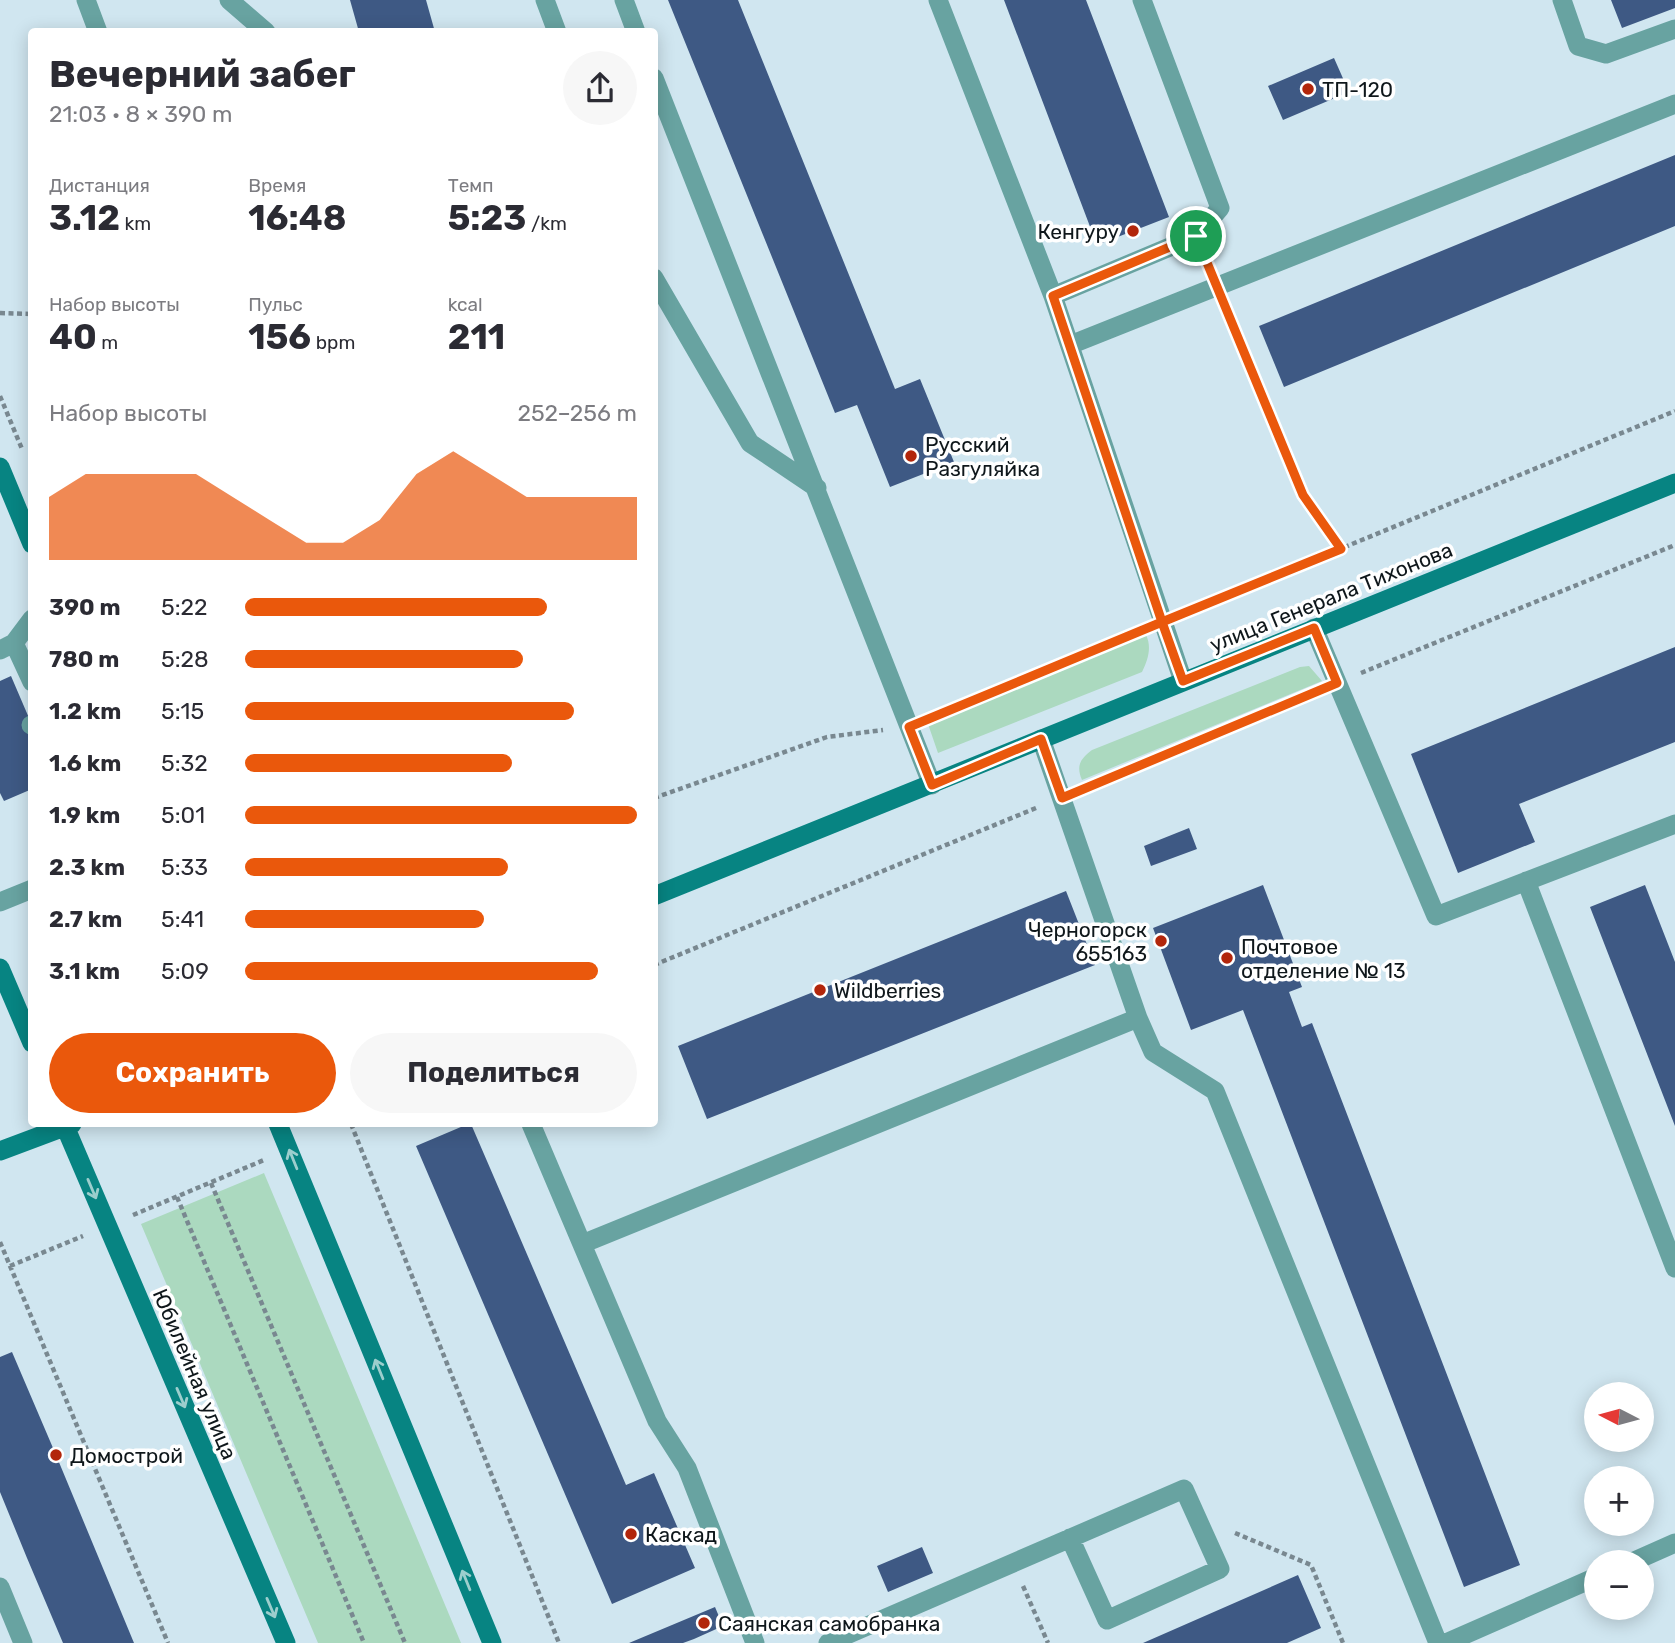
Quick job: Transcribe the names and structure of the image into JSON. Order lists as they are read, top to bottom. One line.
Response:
{"streets":{"main road":["улица Генерала Тихонова","Юбилейная улица"]},"one_way":["Юбилейная улица"],"places":["ТП-120","Кенгуру","Русский Разгуляйка","Черногорск 655163","Почтовое отделение № 13","Wildberries","Домострой","Каскад","Саянская самобранка"],"north":"left","page":{"heading":["Вечерний забег","21:03 · 8 × 390 m"],"stats":[["Дистанция","3.12 km"],["Время","16:48"],["Темп","5:23 /km"],["Набор высоты","40 m"],["Пульс","156 bpm"],["kcal","211"]],"chart":["Набор высоты","252–256 m"],"list":[{"name":"390 m","note":"5:22"},{"name":"780 m","note":"5:28"},{"name":"1.2 km","note":"5:15"},{"name":"1.6 km","note":"5:32"},{"name":"1.9 km","note":"5:01"},{"name":"2.3 km","note":"5:33"},{"name":"2.7 km","note":"5:41"},{"name":"3.1 km","note":"5:09"}],"buttons":["Сохранить","Поделиться"],"map_buttons":["+","−"]}}
